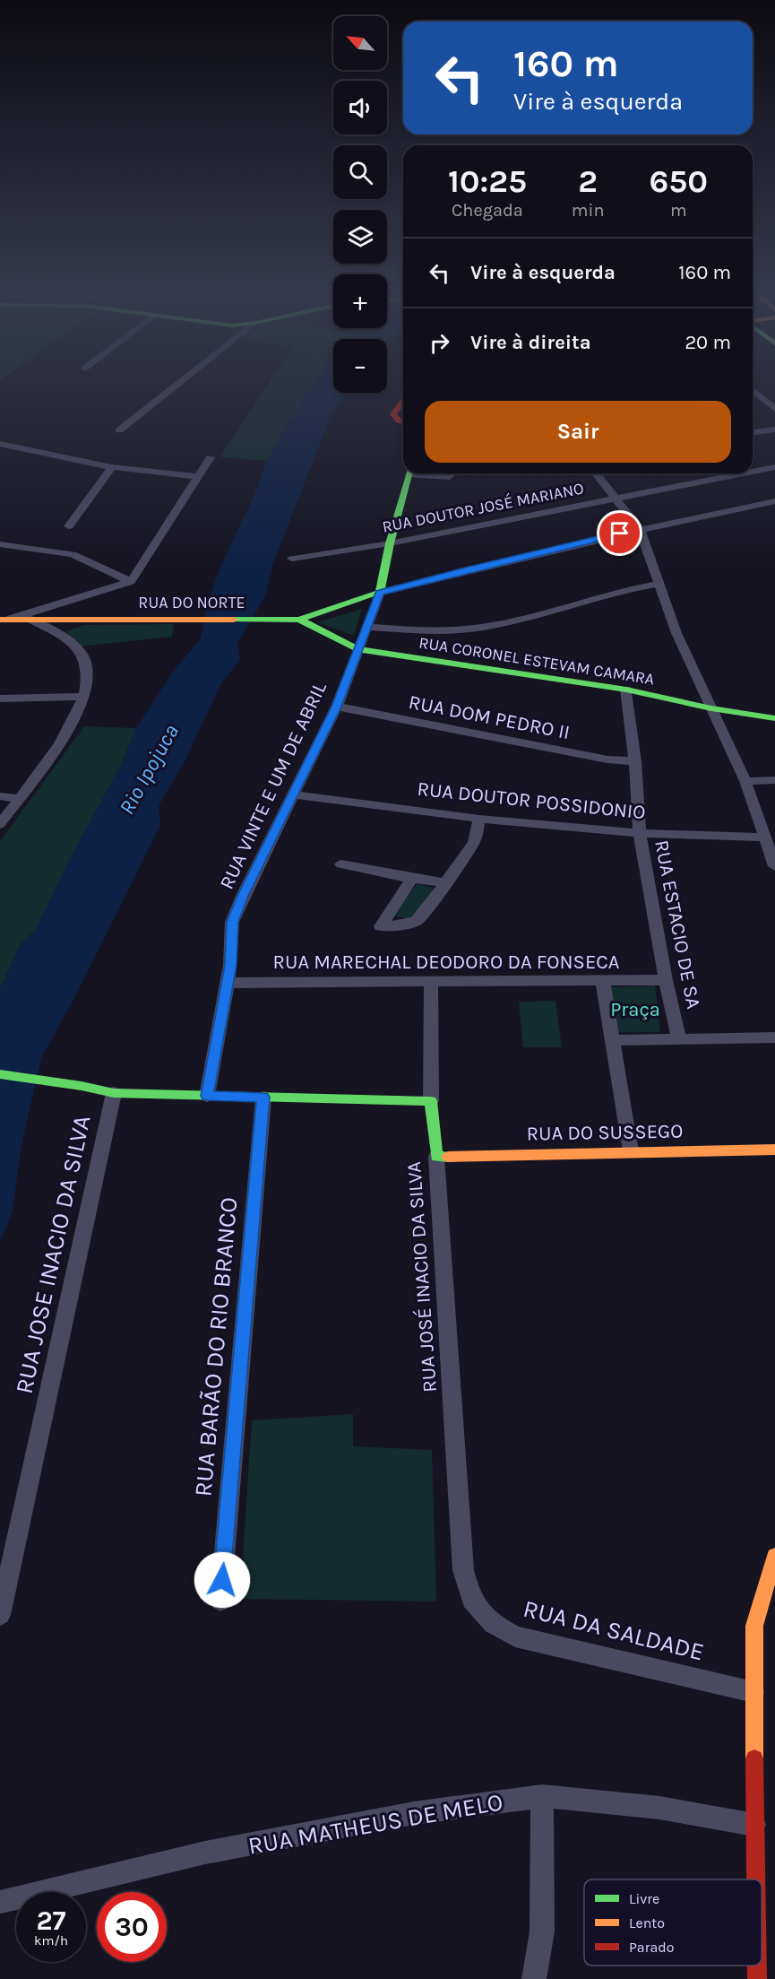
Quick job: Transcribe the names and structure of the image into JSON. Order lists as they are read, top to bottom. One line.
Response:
{"streets":{"main road":["RUA DO NORTE","RUA CORONEL ESTEVAM CAMARA","RUA DO SUSSEGO","RUA JOSÉ INACIO DA SILVA"],"street":["RUA DOUTOR JOSÉ MARIANO","RUA DOM PEDRO II","RUA VINTE E UM DE ABRIL","RUA DOUTOR POSSIDONIO","RUA ESTACIO DE SA","RUA MARECHAL DEODORO DA FONSECA","RUA JOSE INACIO DA SILVA","RUA BARÃO DO RIO BRANCO","RUA DA SALDADE","RUA MATHEUS DE MELO"]},"crossings":[["RUA DO NORTE","RUA CORONEL ESTEVAM CAMARA"],["RUA DO NORTE","RUA VINTE E UM DE ABRIL"],["RUA CORONEL ESTEVAM CAMARA","RUA VINTE E UM DE ABRIL"],["RUA CORONEL ESTEVAM CAMARA","RUA ESTACIO DE SA"],["RUA DOM PEDRO II","RUA VINTE E UM DE ABRIL"],["RUA DOM PEDRO II","RUA ESTACIO DE SA"],["RUA VINTE E UM DE ABRIL","RUA DOUTOR POSSIDONIO"],["RUA VINTE E UM DE ABRIL","RUA MARECHAL DEODORO DA FONSECA"],["RUA DOUTOR POSSIDONIO","RUA ESTACIO DE SA"],["RUA ESTACIO DE SA","RUA MARECHAL DEODORO DA FONSECA"],["RUA MARECHAL DEODORO DA FONSECA","RUA JOSÉ INACIO DA SILVA"],["RUA DO SUSSEGO","RUA JOSÉ INACIO DA SILVA"],["RUA JOSÉ INACIO DA SILVA","RUA DA SALDADE"]],"water":["Rio Ipojuca"],"parks":["Praça"],"legend":["Livre","Lento","Parado"],"north":"top left","page":{"map_buttons":["+","−"],"turn":["160 m","Vire à esquerda"],"eta":["10:25","Chegada","2","min","650","m"],"list":[{"name":"Vire à esquerda","value":"160 m"},{"name":"Vire à direita","value":"20 m"}],"buttons":"Sair","speed":"27 km/h","limit":"30"}}
